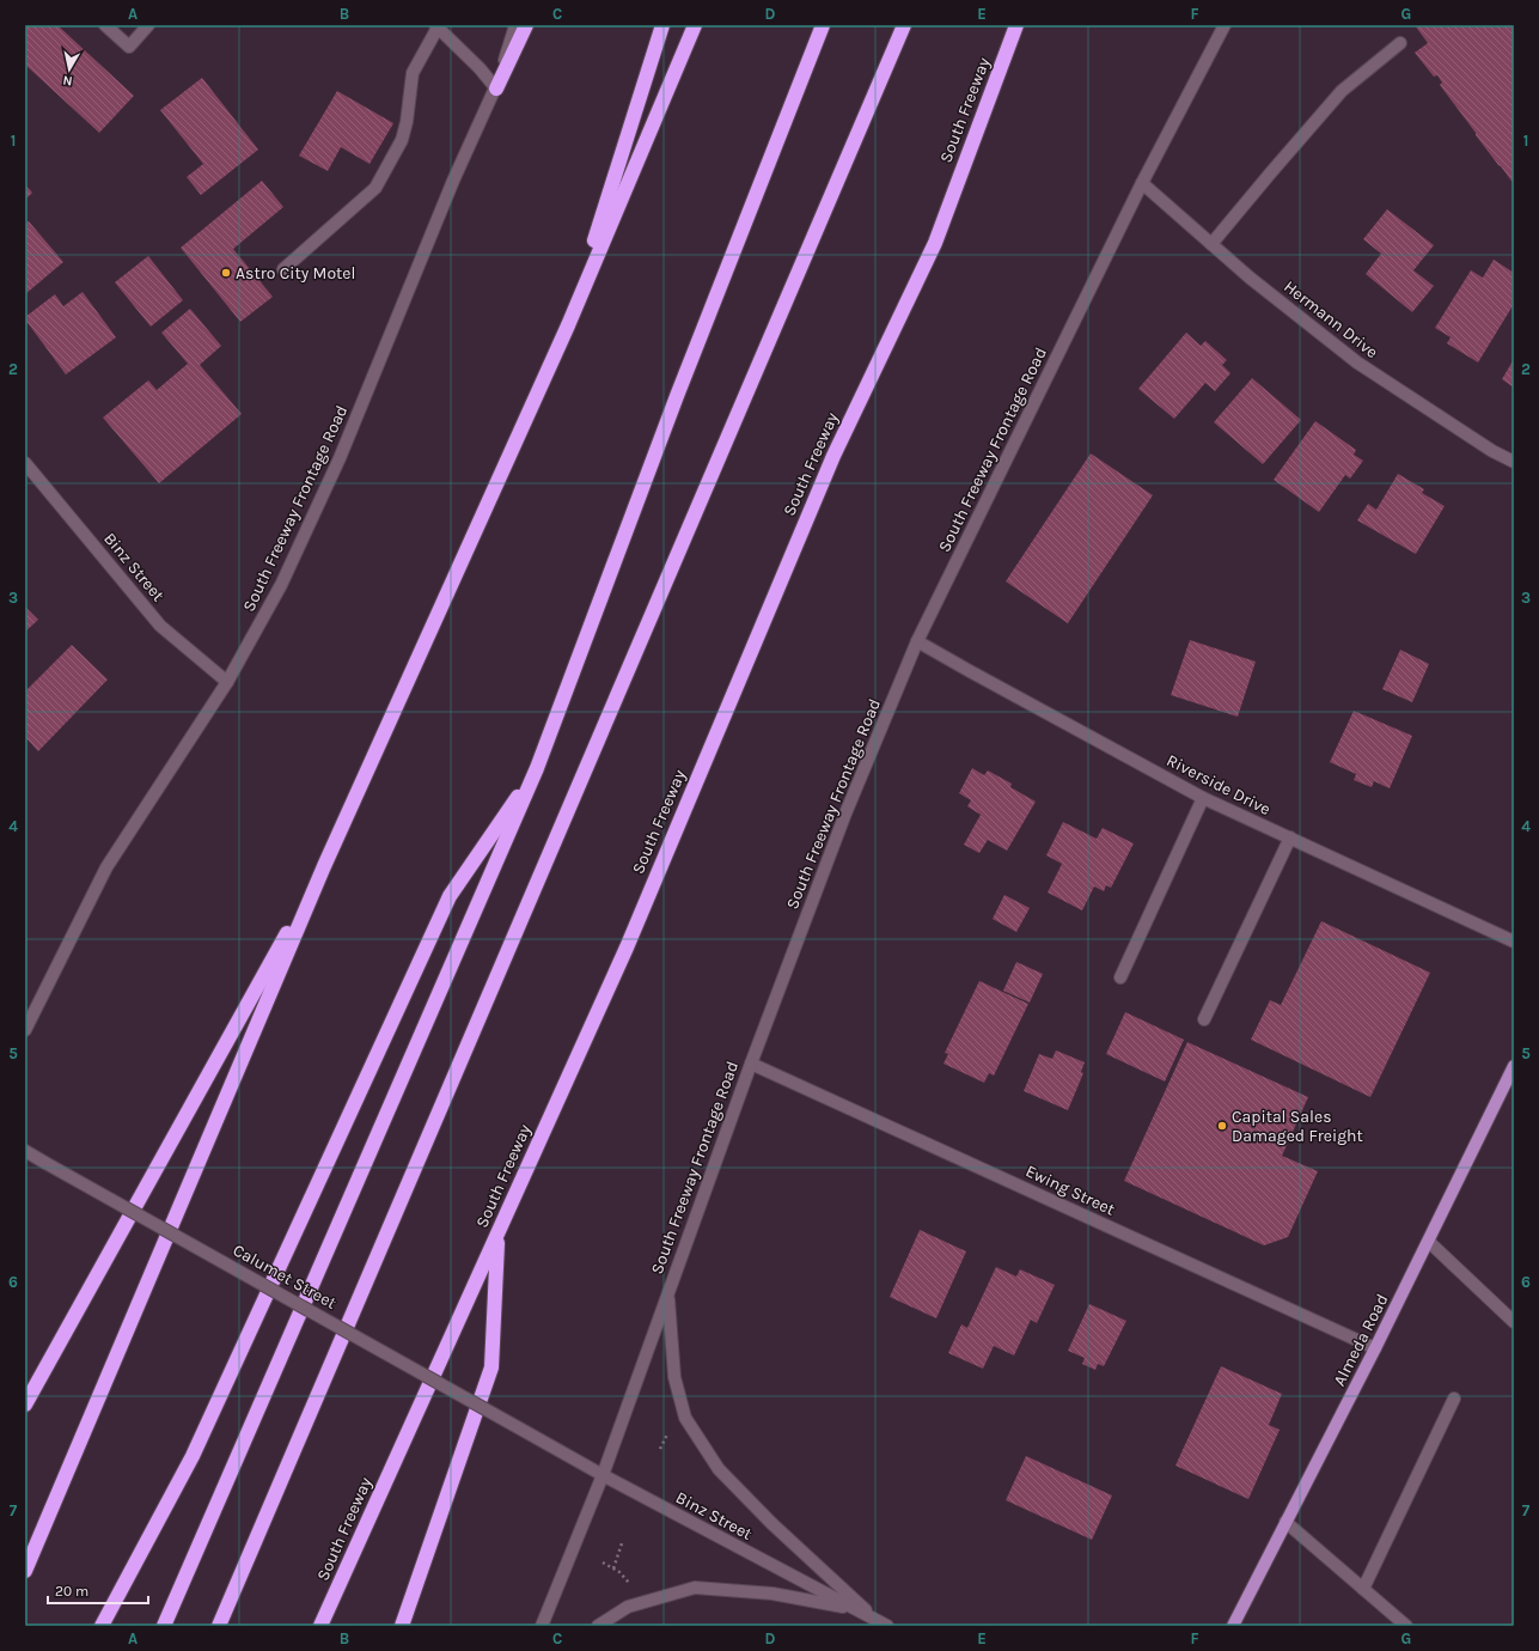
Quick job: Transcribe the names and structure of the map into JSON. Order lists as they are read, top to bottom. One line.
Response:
{"streets":{"highway":["South Freeway"],"main road":["Hermann Drive","South Freeway Frontage Road","Binz Street","Riverside Drive","Ewing Street","Calumet Street","Almeda Road"]},"crossings":[["Hermann Drive","South Freeway Frontage Road"],["South Freeway Frontage Road","Binz Street"],["South Freeway Frontage Road","Riverside Drive"],["South Freeway Frontage Road","Ewing Street"],["Binz Street","Calumet Street"],["Ewing Street","Almeda Road"]],"places":["Astro City Motel","Capital Sales Damaged Freight"],"scale_bar":"20 m","north":"bottom","grid":{"columns":["A","B","C","D","E","F","G"],"rows":["1","2","3","4","5","6","7"]}}
